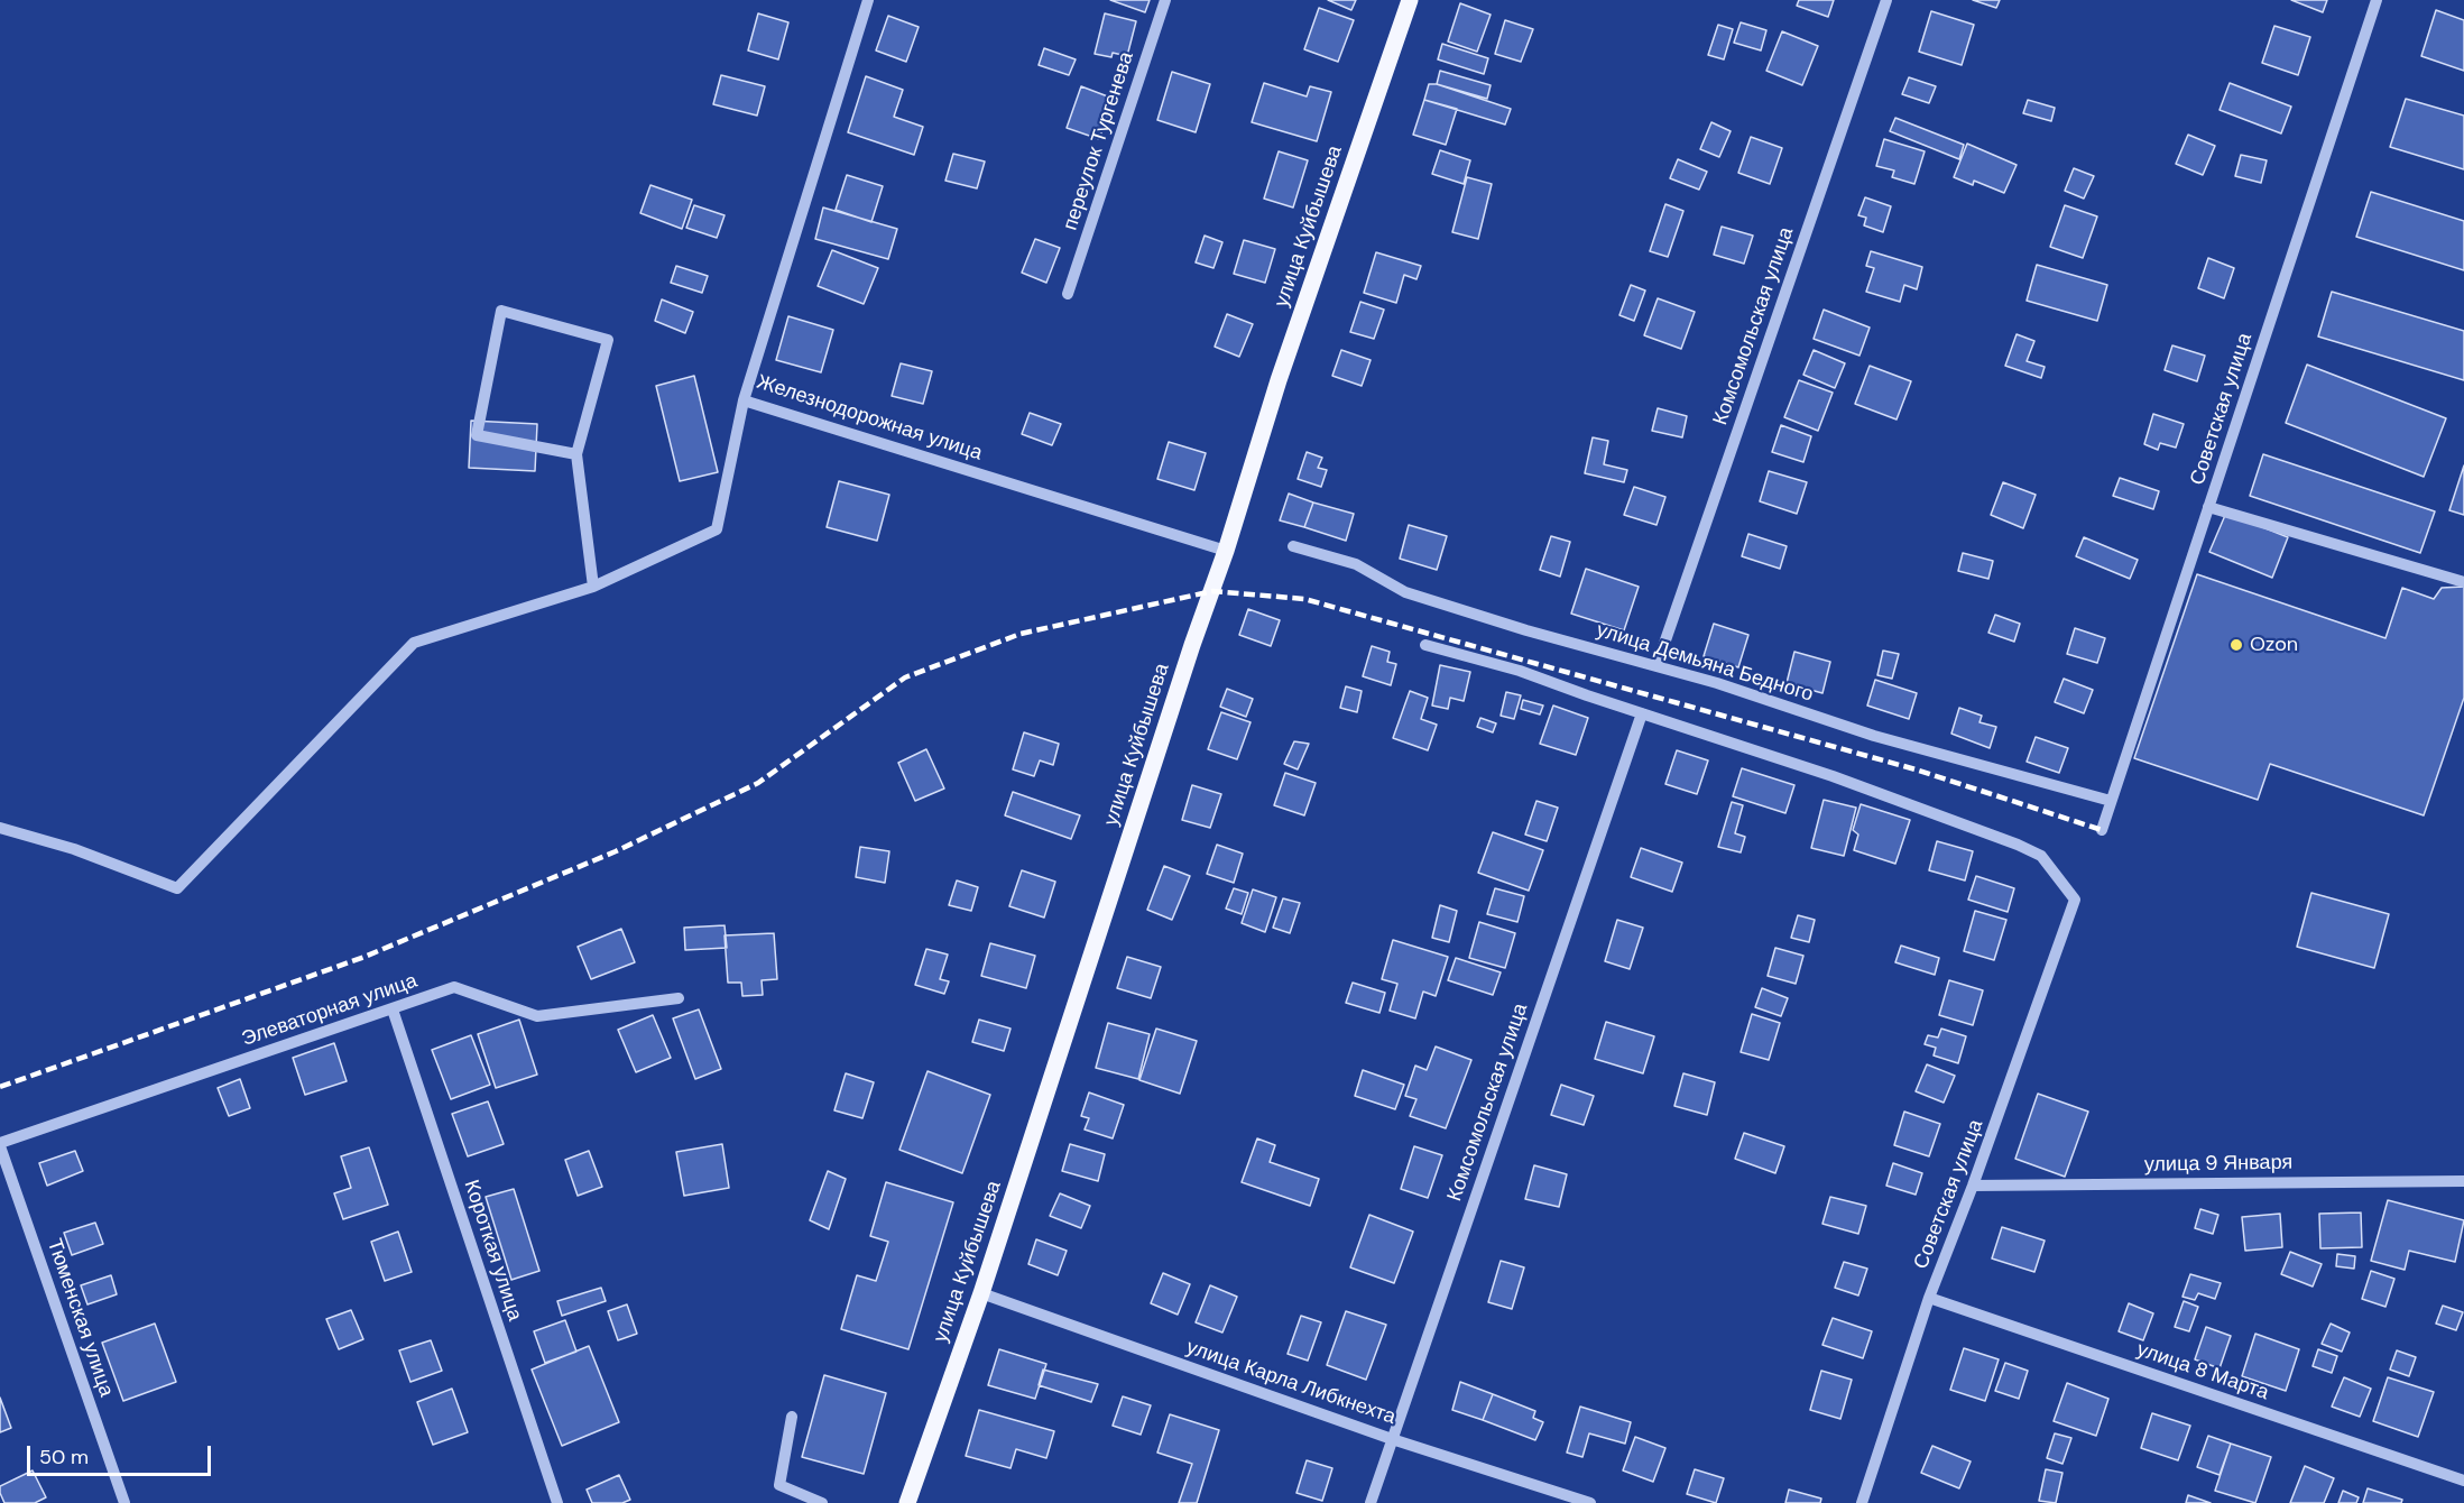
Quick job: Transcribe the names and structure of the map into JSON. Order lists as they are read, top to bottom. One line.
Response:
{"streets":{"main road":["улица Куйбышева"],"street":["переулок Тургенева","Комсомольская улица","Советская улица","Железнодорожная улица","улица Демьяна Бедного","Элеваторная улица","улица 9 Января","Короткая улица","Тюменская улица","улица 8 Марта","улица Карла Либкнехта"]},"crossings":[["улица Куйбышева","Железнодорожная улица"],["улица Куйбышева","улица Карла Либкнехта"],["Комсомольская улица","Советская улица"],["Комсомольская улица","улица Демьяна Бедного"],["Комсомольская улица","улица Карла Либкнехта"],["Советская улица","улица Демьяна Бедного"],["Советская улица","улица 9 Января"],["Советская улица","улица 8 Марта"],["Элеваторная улица","Короткая улица"],["Элеваторная улица","Тюменская улица"]],"places":["Ozon"],"scale_bar":"50 m"}
